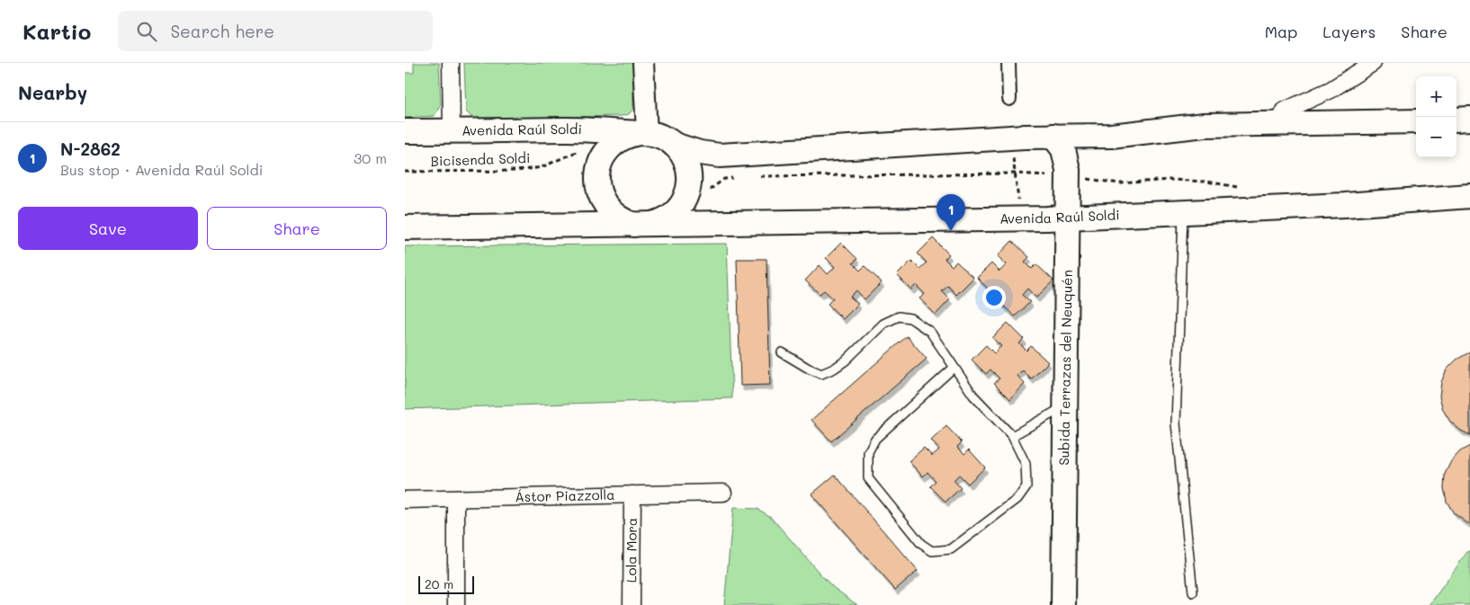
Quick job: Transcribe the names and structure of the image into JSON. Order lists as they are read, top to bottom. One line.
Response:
{"streets":{"main road":["Avenida Raúl Soldi","Subida Terrazas del Neuquén"],"street":["Ástor Piazzolla","Lola Mora"],"path":["Bicisenda Soldi"]},"crossings":[["Avenida Raúl Soldi","Bicisenda Soldi"],["Avenida Raúl Soldi","Subida Terrazas del Neuquén"],["Ástor Piazzolla","Lola Mora"]],"scale_bar":"20 m","page":{"header":"Kartio","search":"Search here","nav":["Map","Layers","Share"],"heading":"Nearby","map_buttons":["+","−"],"list":[{"mark":"1","name":"N-2862","note":"Bus stop · Avenida Raúl Soldi","value":"30 m"}],"buttons":["Save","Share"],"pins":"1","scale":"20 m"}}
